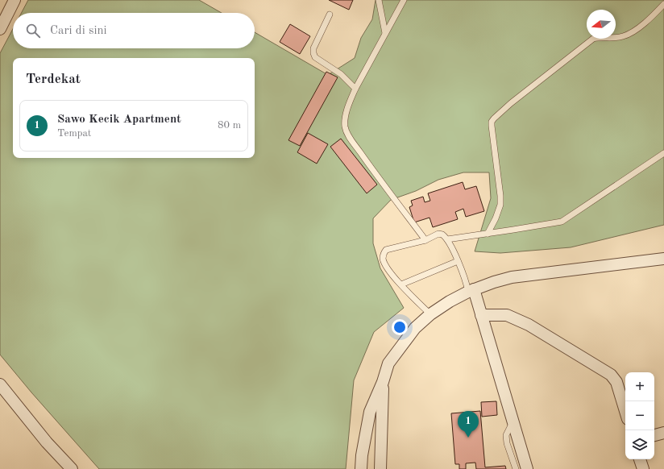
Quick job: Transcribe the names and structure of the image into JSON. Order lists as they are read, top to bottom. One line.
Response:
{"north":"left","page":{"search":"Cari di sini","heading":"Terdekat","list":[{"mark":"1","name":"Sawo Kecik Apartment","note":"Tempat","value":"80 m"}],"map_buttons":["+","−"],"pins":"1"}}
